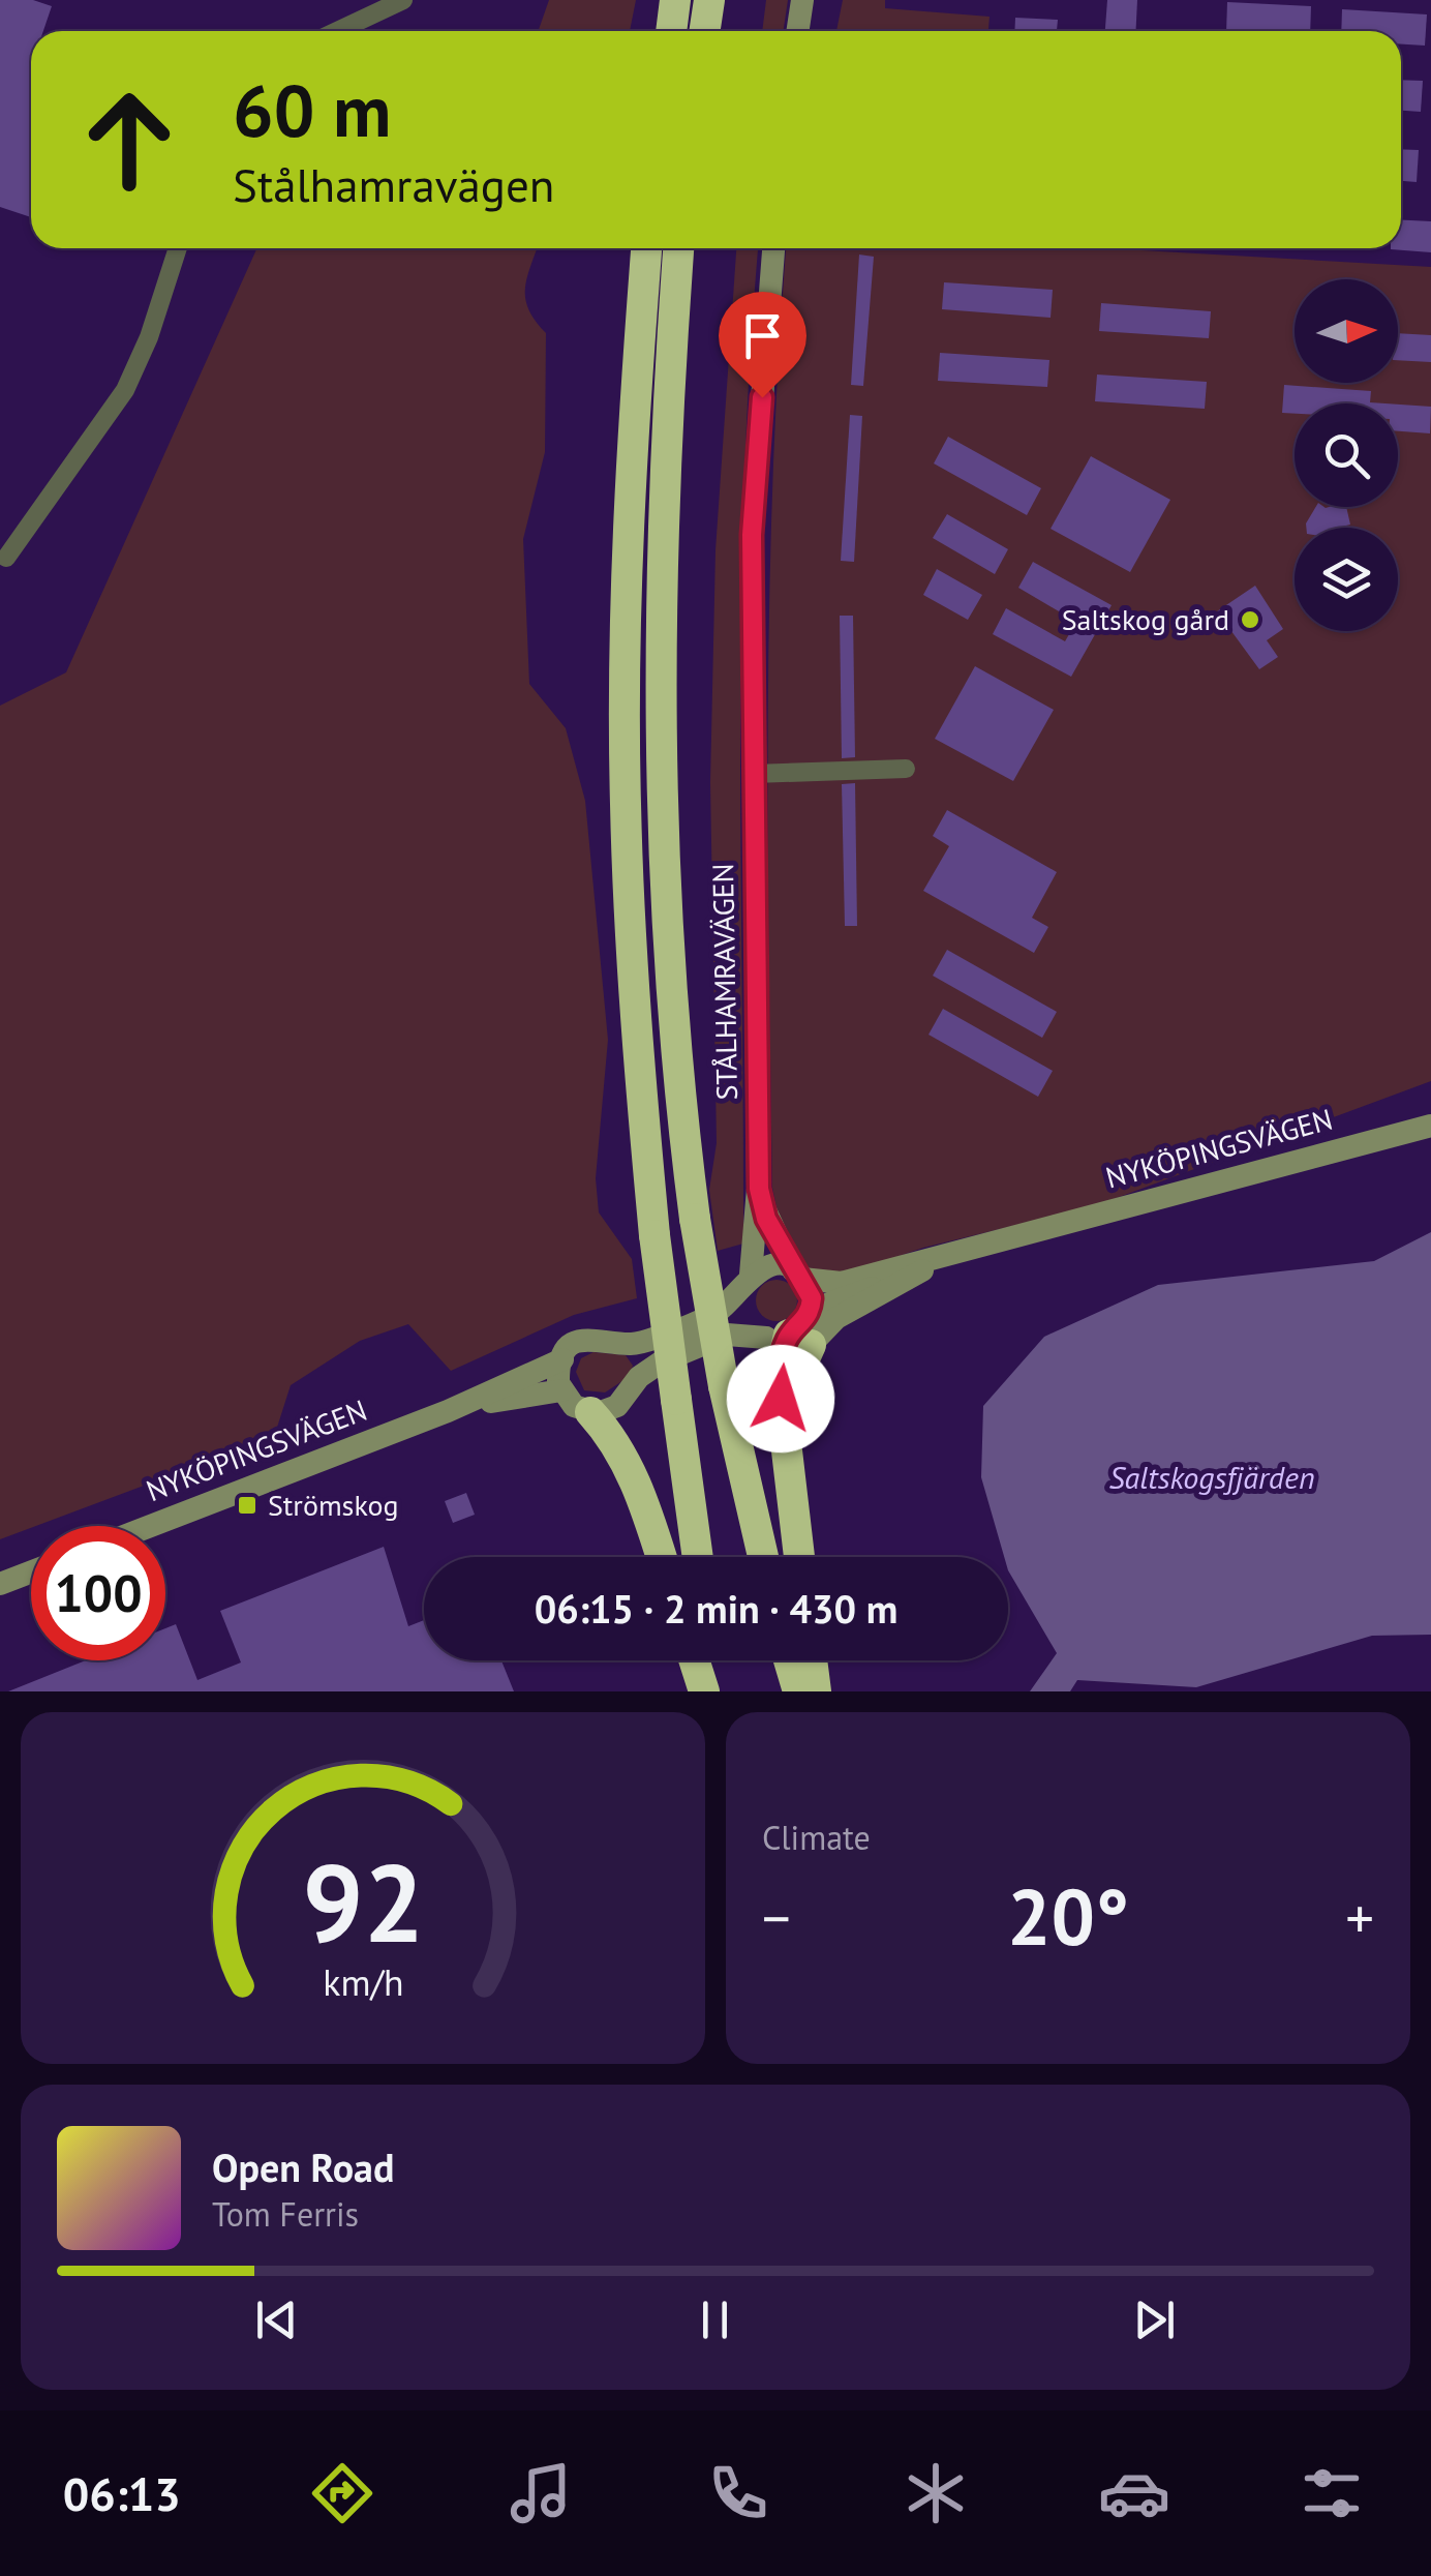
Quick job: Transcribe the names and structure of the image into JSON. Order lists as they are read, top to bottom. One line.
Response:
{"streets":{"main road":["STÅLHAMRAVÄGEN","NYKÖPINGSVÄGEN"]},"crossings":[["STÅLHAMRAVÄGEN","NYKÖPINGSVÄGEN"]],"water":["Saltskogsfjärden"],"places":{"other":["Saltskog gård"],"transit":["Strömskog"]},"north":"right","page":{"turn":["60 m","Stålhamravägen"],"limit":"100","trip":"06:15 · 2 min · 430 m","tile":"Climate","heat":["−","20°","+"],"song":["Open Road","Tom Ferris"],"tabs":"06:13","gauge":["92","km/h"]}}
